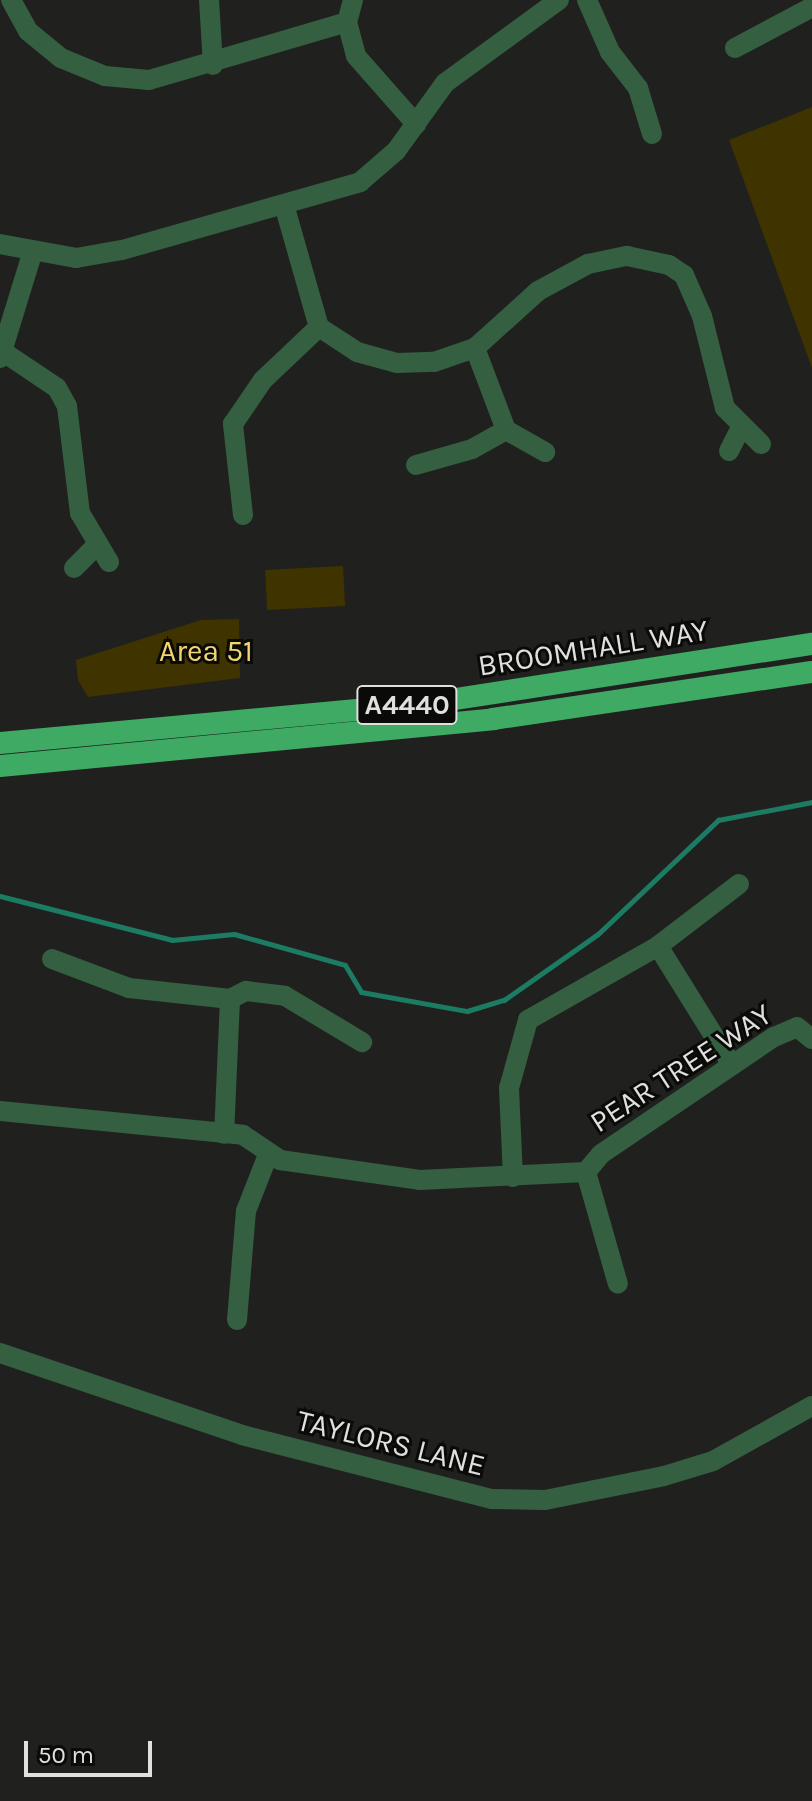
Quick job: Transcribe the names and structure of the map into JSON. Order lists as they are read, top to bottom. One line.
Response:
{"streets":{"highway":["BROOMHALL WAY","A4440"],"street":["PEAR TREE WAY","TAYLORS LANE"]},"parks":["Area 51"],"scale_bar":"50 m"}
